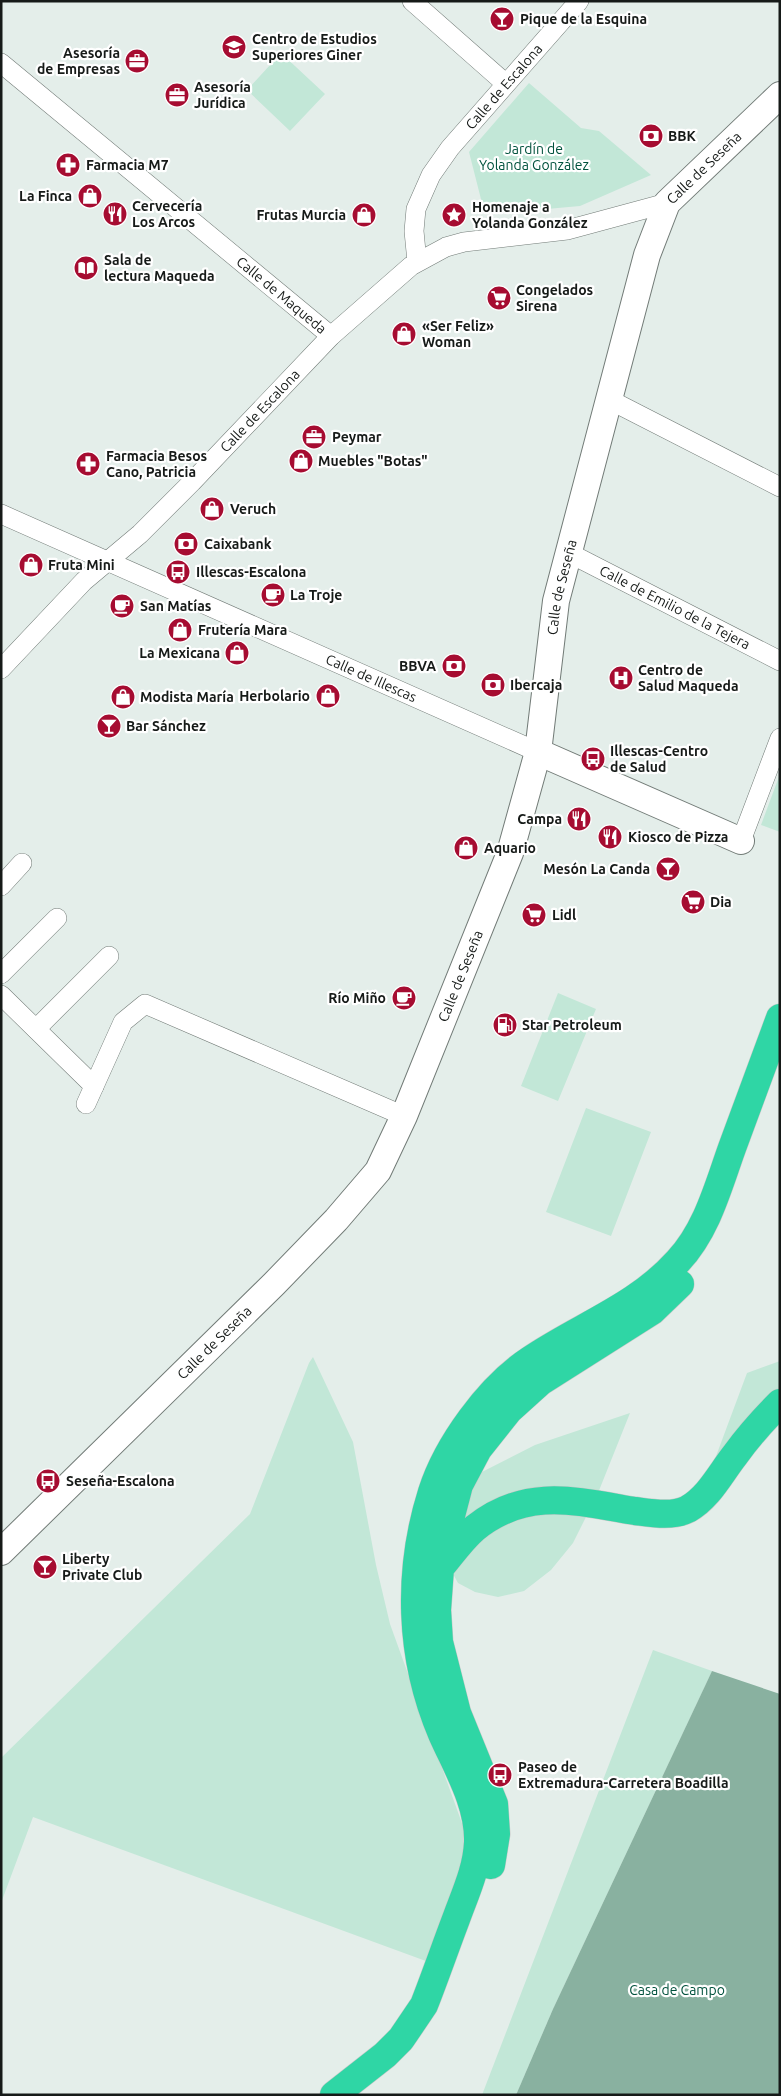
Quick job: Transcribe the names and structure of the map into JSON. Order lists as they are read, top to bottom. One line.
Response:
{"streets":{"street":["Calle de Escalona","Calle de Seseña","Calle de Maqueda","Calle de Emilio de la Tejera","Calle de Illescas"]},"crossings":[["Calle de Escalona","Calle de Seseña"],["Calle de Escalona","Calle de Maqueda"],["Calle de Escalona","Calle de Illescas"],["Calle de Seseña","Calle de Emilio de la Tejera"],["Calle de Seseña","Calle de Illescas"]],"parks":["Jardín de Yolanda González","Casa de Campo"],"places":{"bar":["Pique de la Esquina","Bar Sánchez","Mesón La Canda","Liberty Private Club"],"school or university":["Centro de Estudios Superiores Giner"],"office":["Asesoría de Empresas","Asesoría Jurídica","Peymar"],"bank":["BBK","Caixabank","BBVA","Ibercaja"],"pharmacy":["Farmacia M7","Farmacia Besos Cano, Patricia"],"shop":["La Finca","Frutas Murcia","«Ser Feliz» Woman","Muebles \"Botas\"","Veruch","Fruta Mini","Frutería Mara","La Mexicana","Herbolario","Modista María","Aquario"],"restaurant":["Cervecería Los Arcos","Campa","Kiosco de Pizza"],"place":["Homenaje a Yolanda González"],"library":["Sala de lectura Maqueda"],"supermarket":["Congelados Sirena","Dia","Lidl"],"bus stop":["Illescas-Escalona","Illescas-Centro de Salud","Seseña-Escalona","Paseo de Extremadura-Carretera Boadilla"],"cafe":["La Troje","San Matías","Río Miño"],"hospital":["Centro de Salud Maqueda"],"fuel station":["Star Petroleum"]}}
